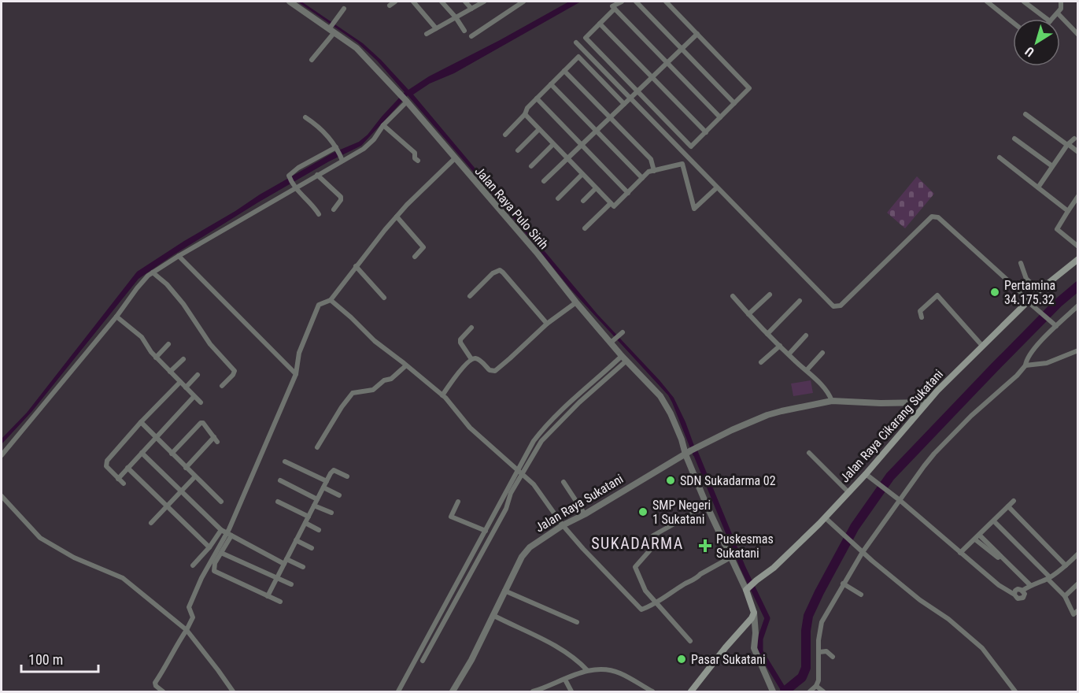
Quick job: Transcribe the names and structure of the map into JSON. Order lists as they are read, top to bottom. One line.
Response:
{"streets":{"main road":["Jalan Raya Cikarang Sukatani"],"street":["Jalan Raya Pulo Sirih","Jalan Raya Sukatani"]},"crossings":[["Jalan Raya Pulo Sirih","Jalan Raya Sukatani"],["Jalan Raya Cikarang Sukatani","Jalan Raya Sukatani"]],"districts":["SUKADARMA"],"places":{"other":["Pertamina 34.175.32","SDN Sukadarma 02","SMP Negeri 1 Sukatani","Pasar Sukatani"],"health":["Puskesmas Sukatani"]},"scale_bar":"100 m","north":"bottom left"}
